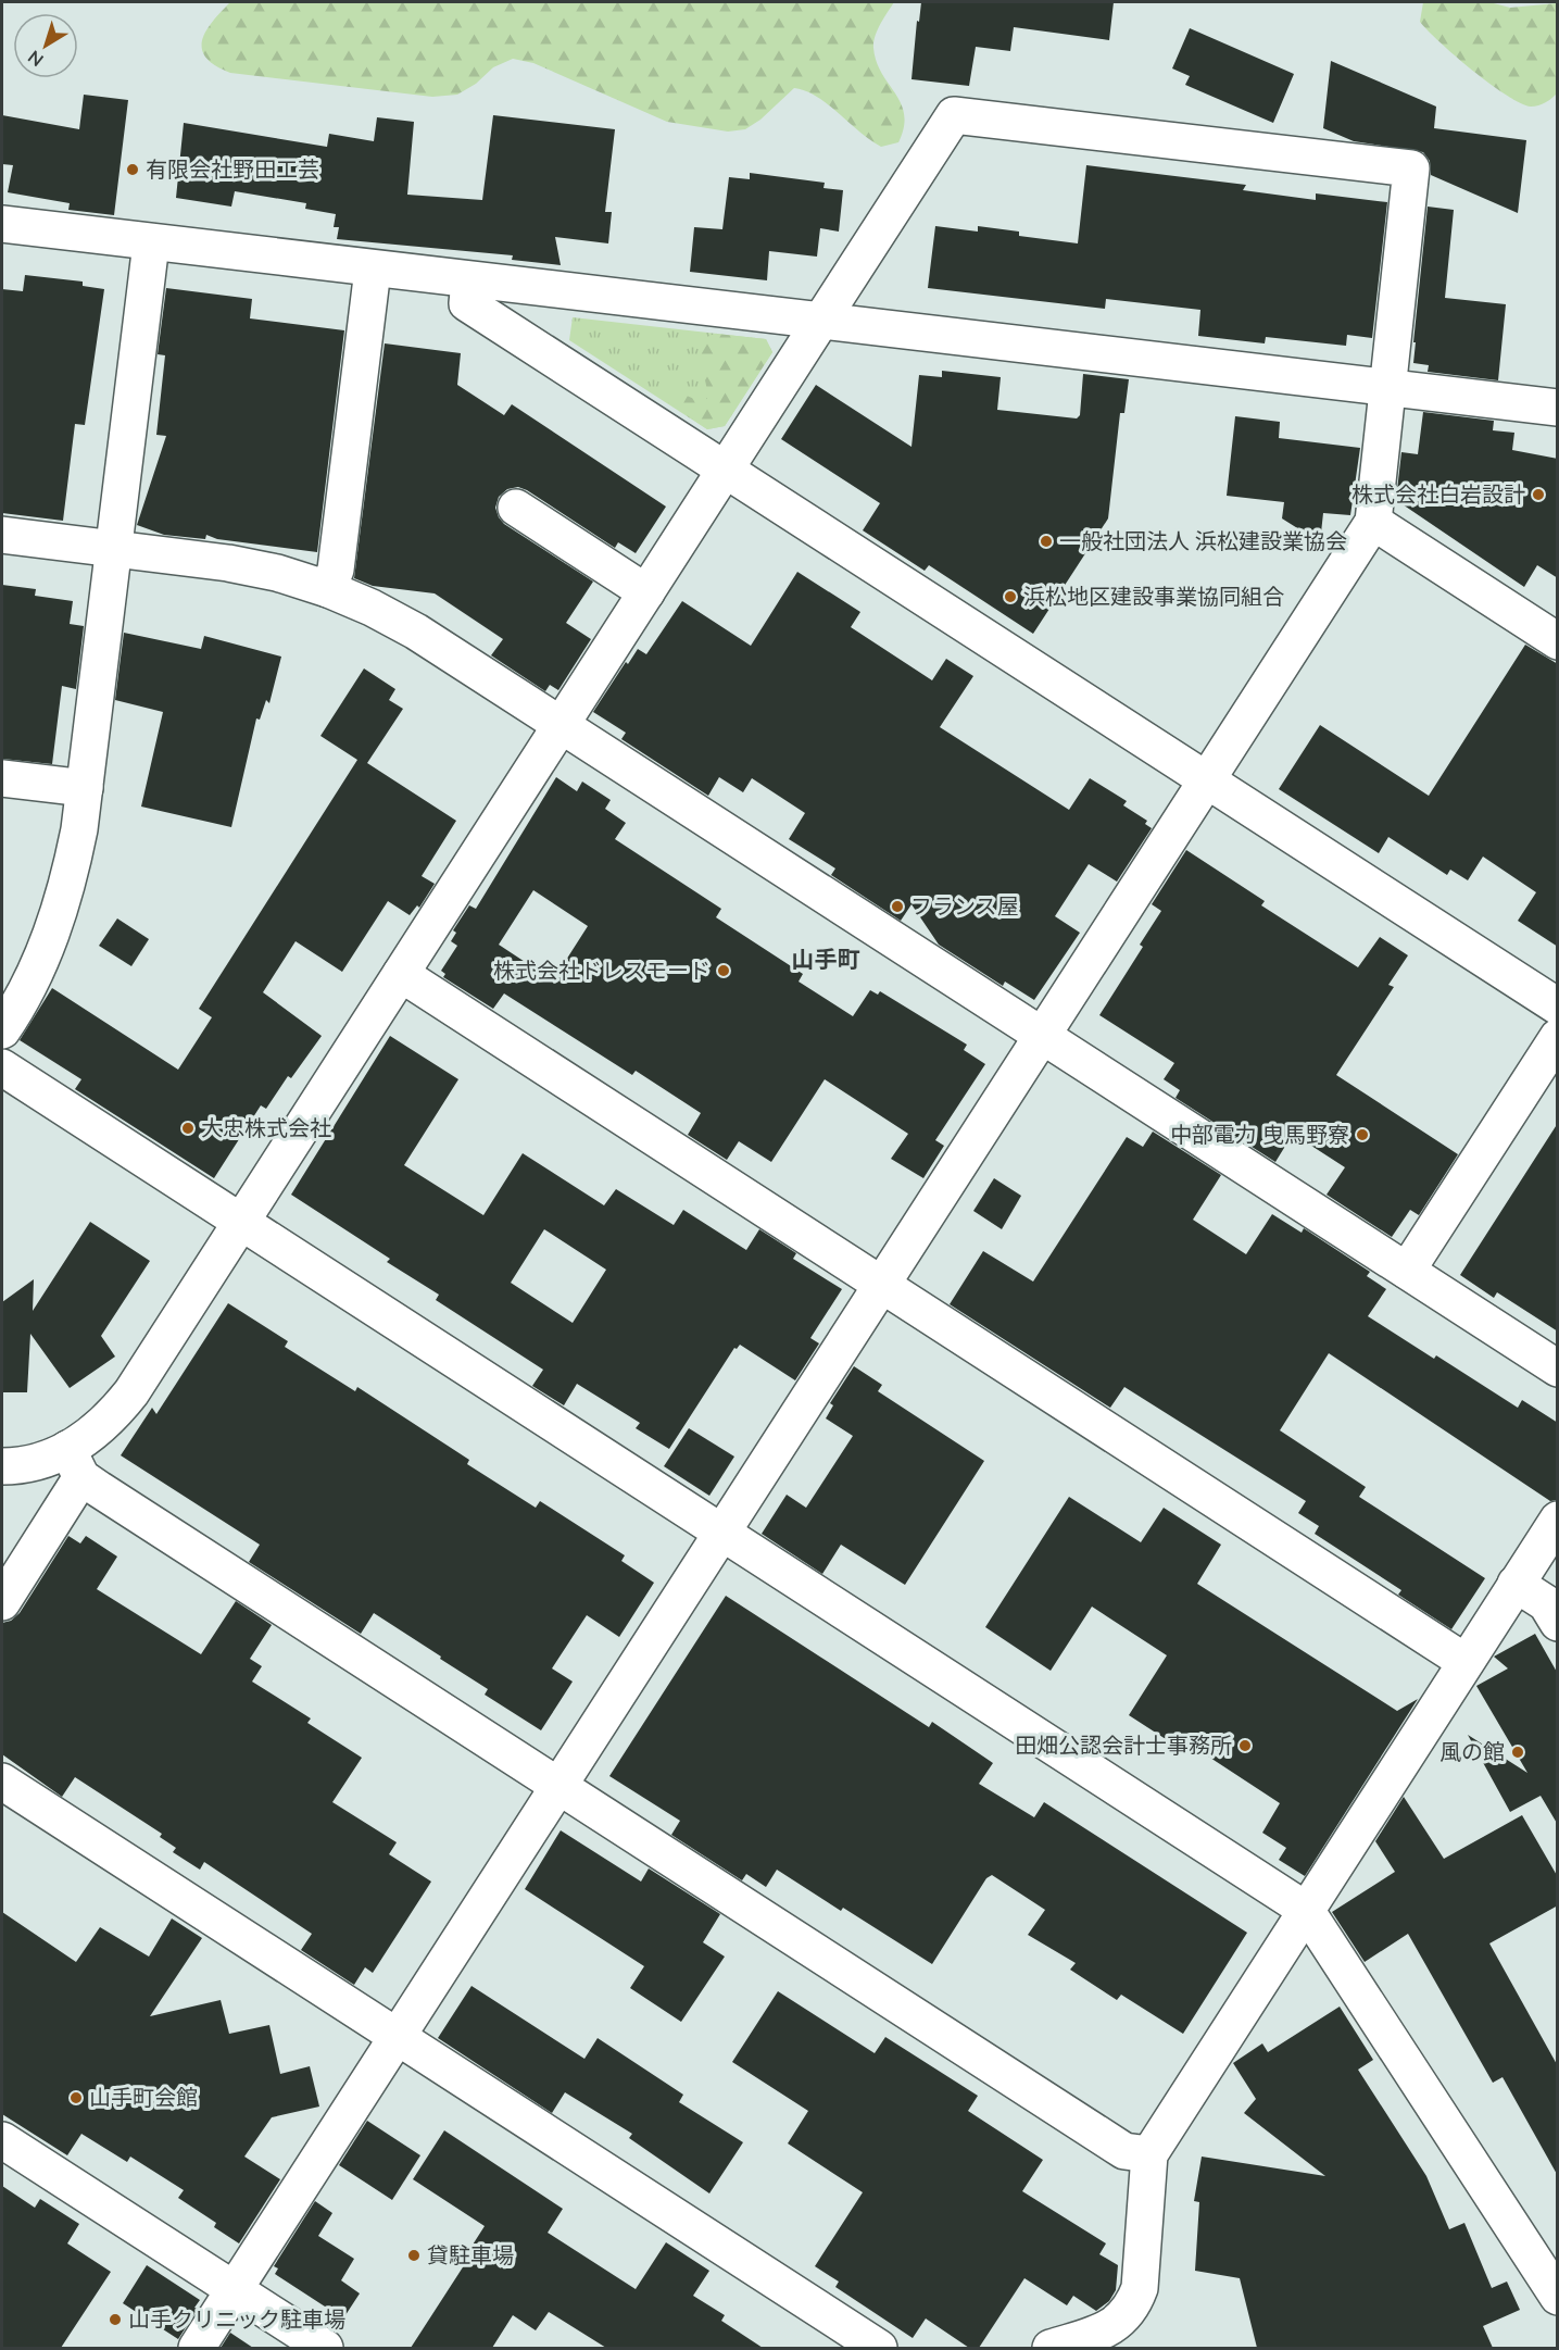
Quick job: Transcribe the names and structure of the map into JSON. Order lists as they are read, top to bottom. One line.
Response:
{"districts":["山手町"],"places":["有限会社野田工芸","株式会社白岩設計","一般社団法人 浜松建設業協会","浜松地区建設事業協同組合","フランス屋","株式会社ドレスモード","大忠株式会社","中部電力 曳馬野寮","田畑公認会計士事務所","風の館","山手町会館","貸駐車場","山手クリニック駐車場"],"north":"bottom left"}
